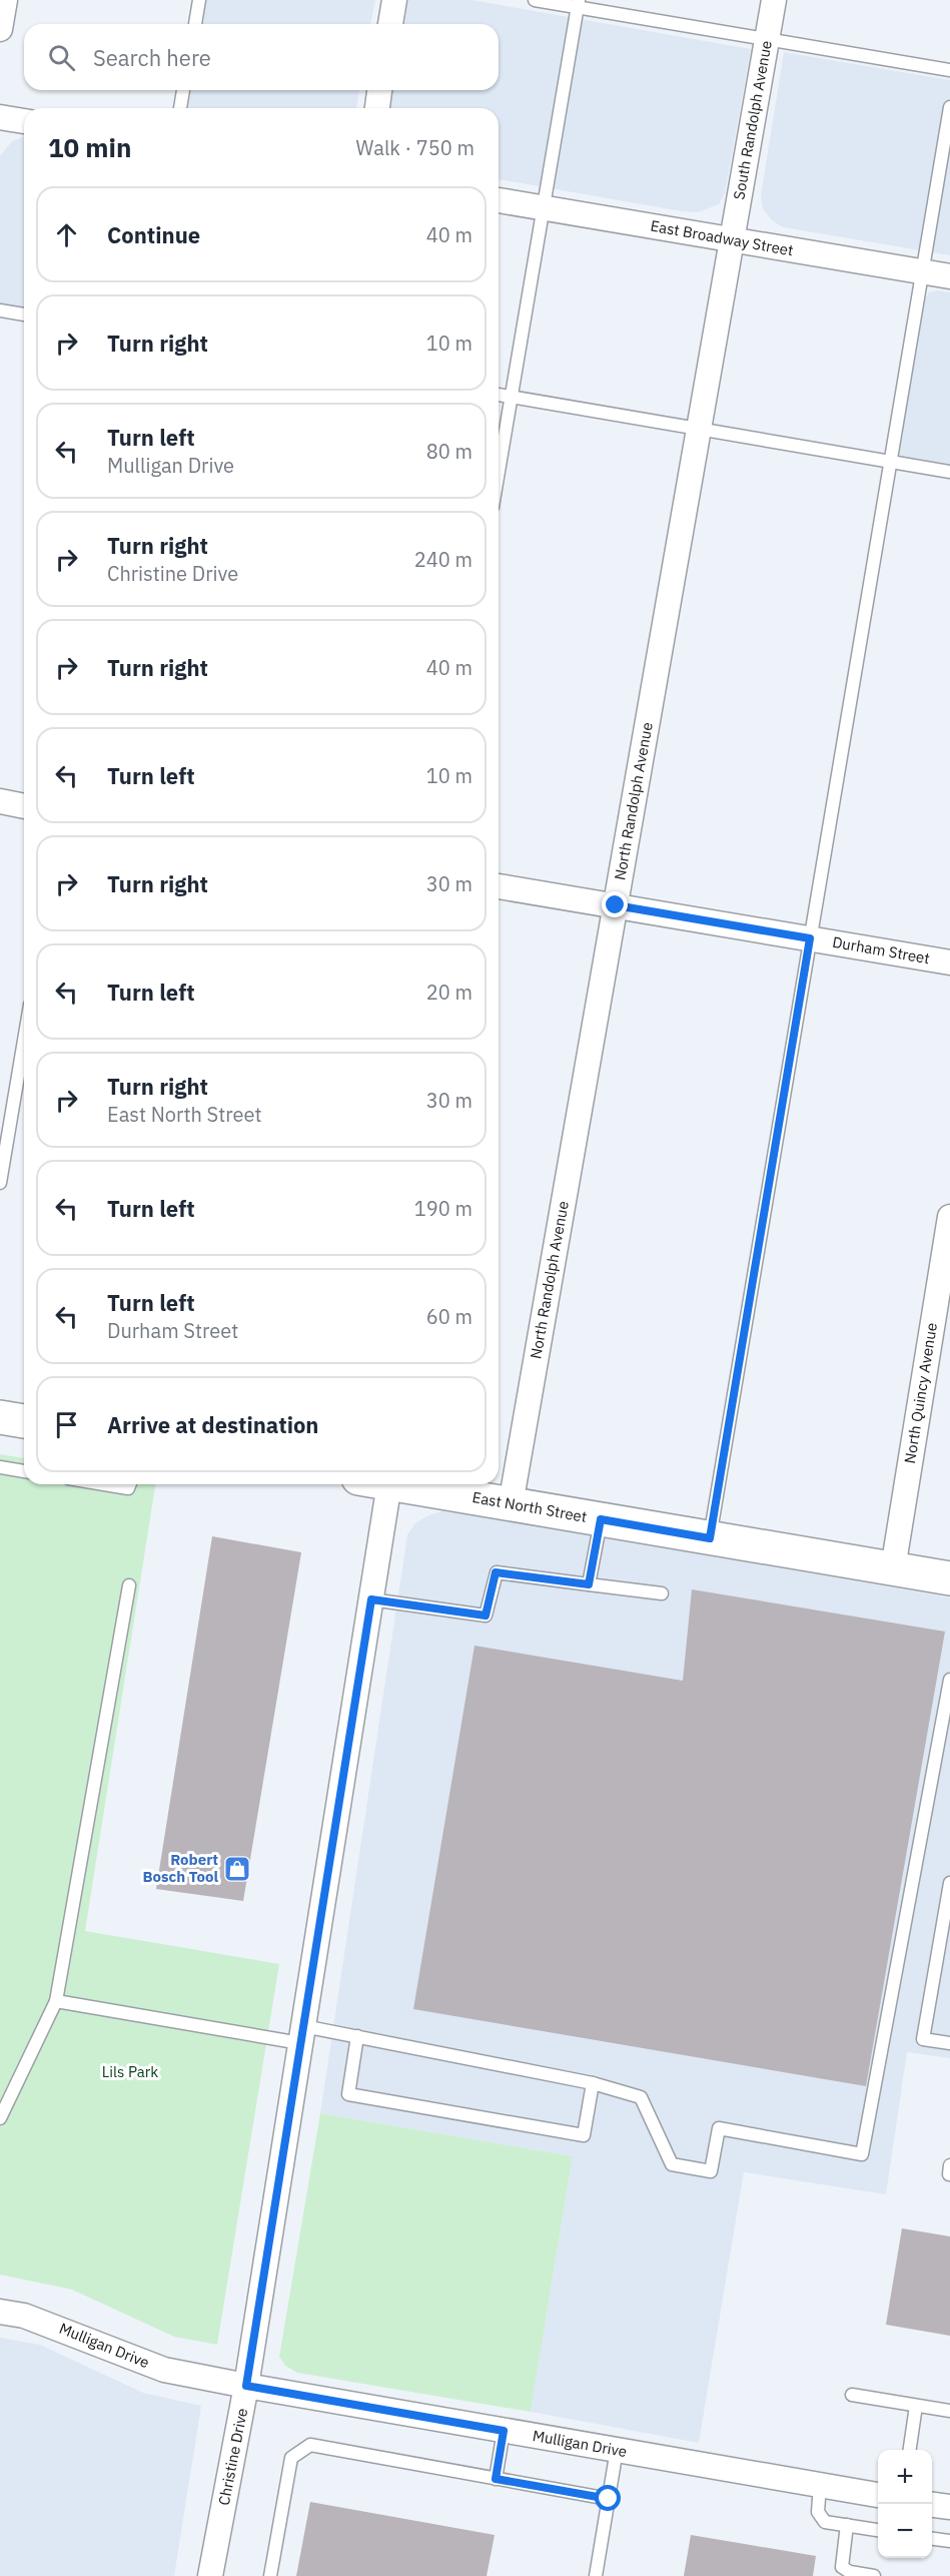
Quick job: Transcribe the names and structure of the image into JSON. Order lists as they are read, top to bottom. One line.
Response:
{"streets":{"street":["South Randolph Avenue","East Broadway Street","North Randolph Avenue","Durham Street","North Quincy Avenue","East North Street","Mulligan Drive","Christine Drive"]},"crossings":[["South Randolph Avenue","East Broadway Street"],["South Randolph Avenue","North Randolph Avenue"],["East Broadway Street","North Randolph Avenue"],["North Randolph Avenue","Durham Street"],["North Randolph Avenue","East North Street"],["North Quincy Avenue","East North Street"],["Mulligan Drive","Christine Drive"]],"parks":["Lils Park"],"places":{"shop":["Robert Bosch Tool"]},"page":{"search":"Search here","heading":["10 min","Walk · 750 m"],"list":[["Continue","40 m"],["Turn right","10 m"],["Turn left","Mulligan Drive","80 m"],["Turn right","Christine Drive","240 m"],["Turn right","40 m"],["Turn left","10 m"],["Turn right","30 m"],["Turn left","20 m"],["Turn right","East North Street","30 m"],["Turn left","190 m"],["Turn left","Durham Street","60 m"],"Arrive at destination"],"map_buttons":["+","−"]}}
